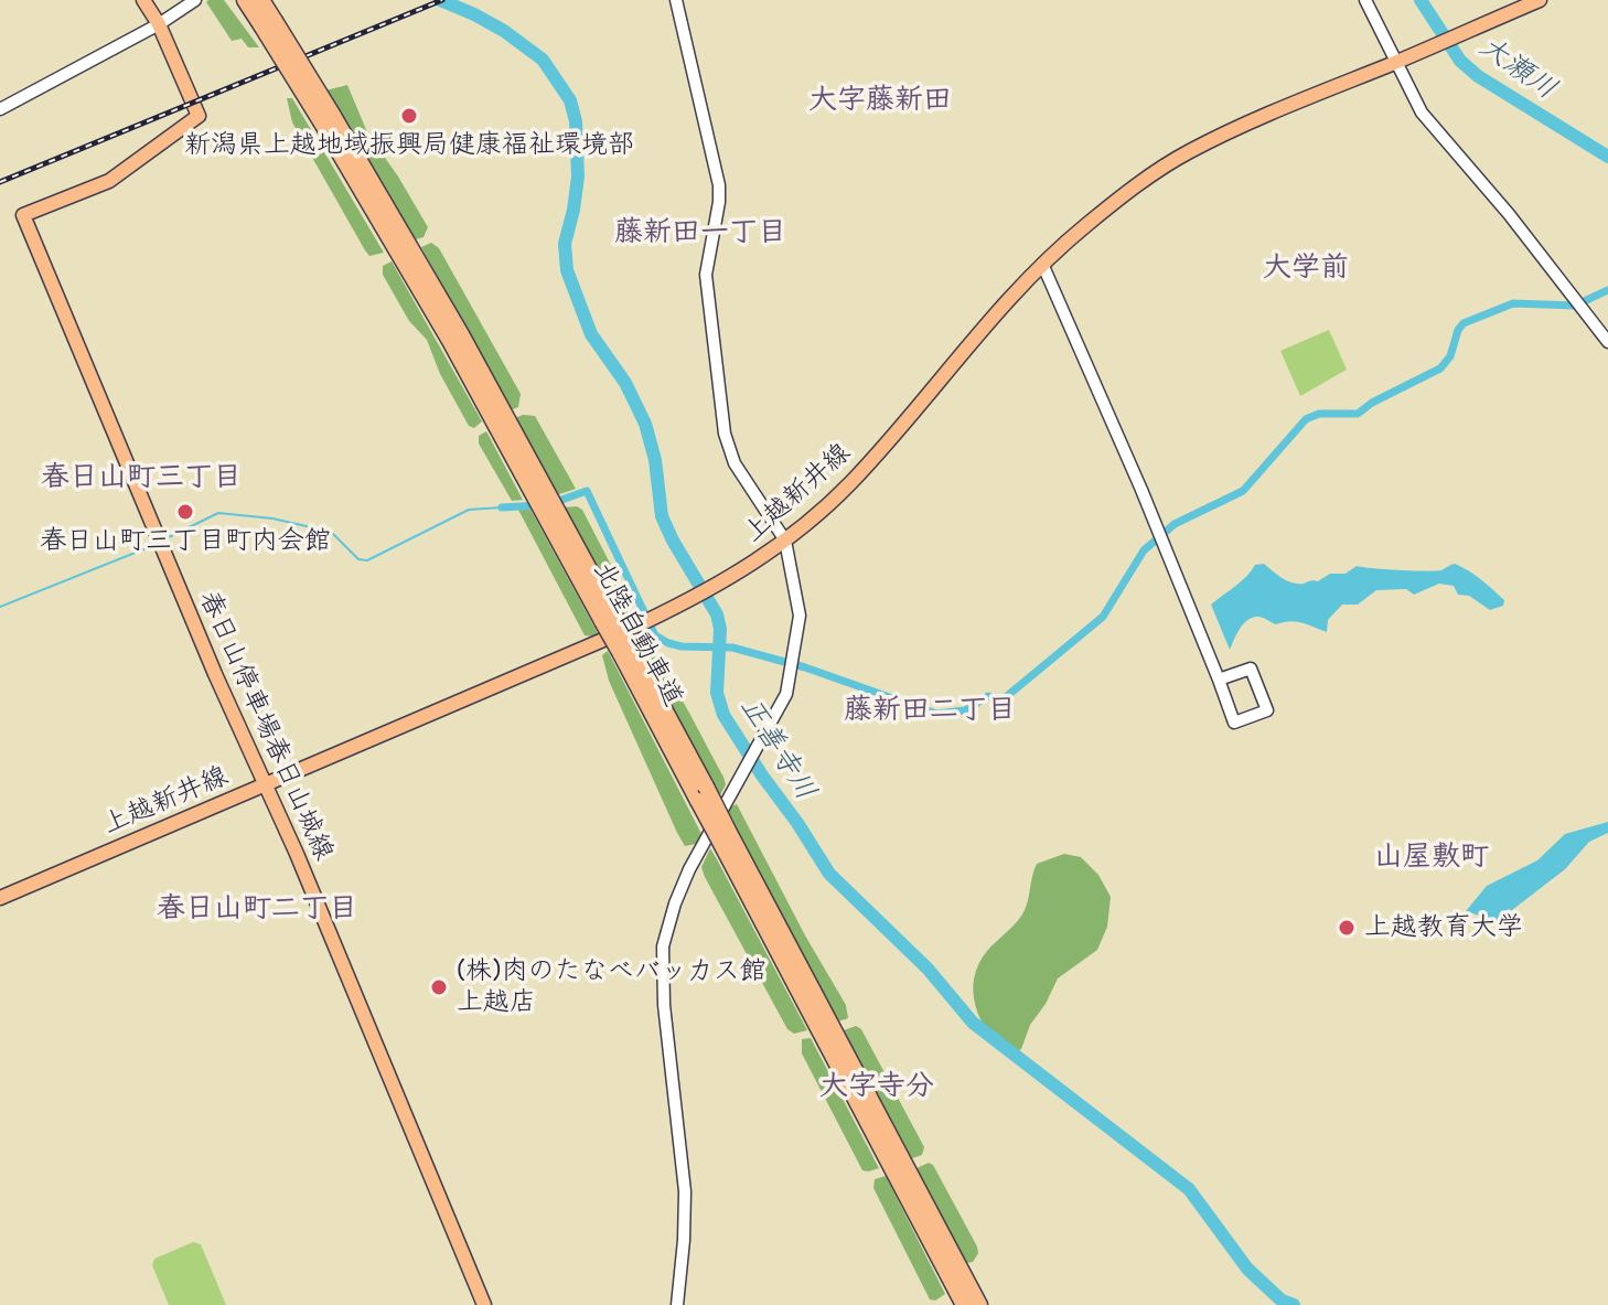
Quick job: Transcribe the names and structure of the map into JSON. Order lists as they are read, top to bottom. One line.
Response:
{"streets":{"highway":["北陸自動車道"],"main road":["上越新井線","春日山停車場春日山城線"]},"crossings":[["上越新井線","春日山停車場春日山城線"]],"districts":["大字藤新田","藤新田一丁目","大学前","春日山町三丁目","藤新田二丁目","山屋敷町","春日山町二丁目","大字寺分"],"water":["大瀬川","正善寺川"],"places":["新潟県上越地域振興局健康福祉環境部","春日山町三丁目町内会館","上越教育大学","(株)肉のたなべバッカス館 上越店"]}
